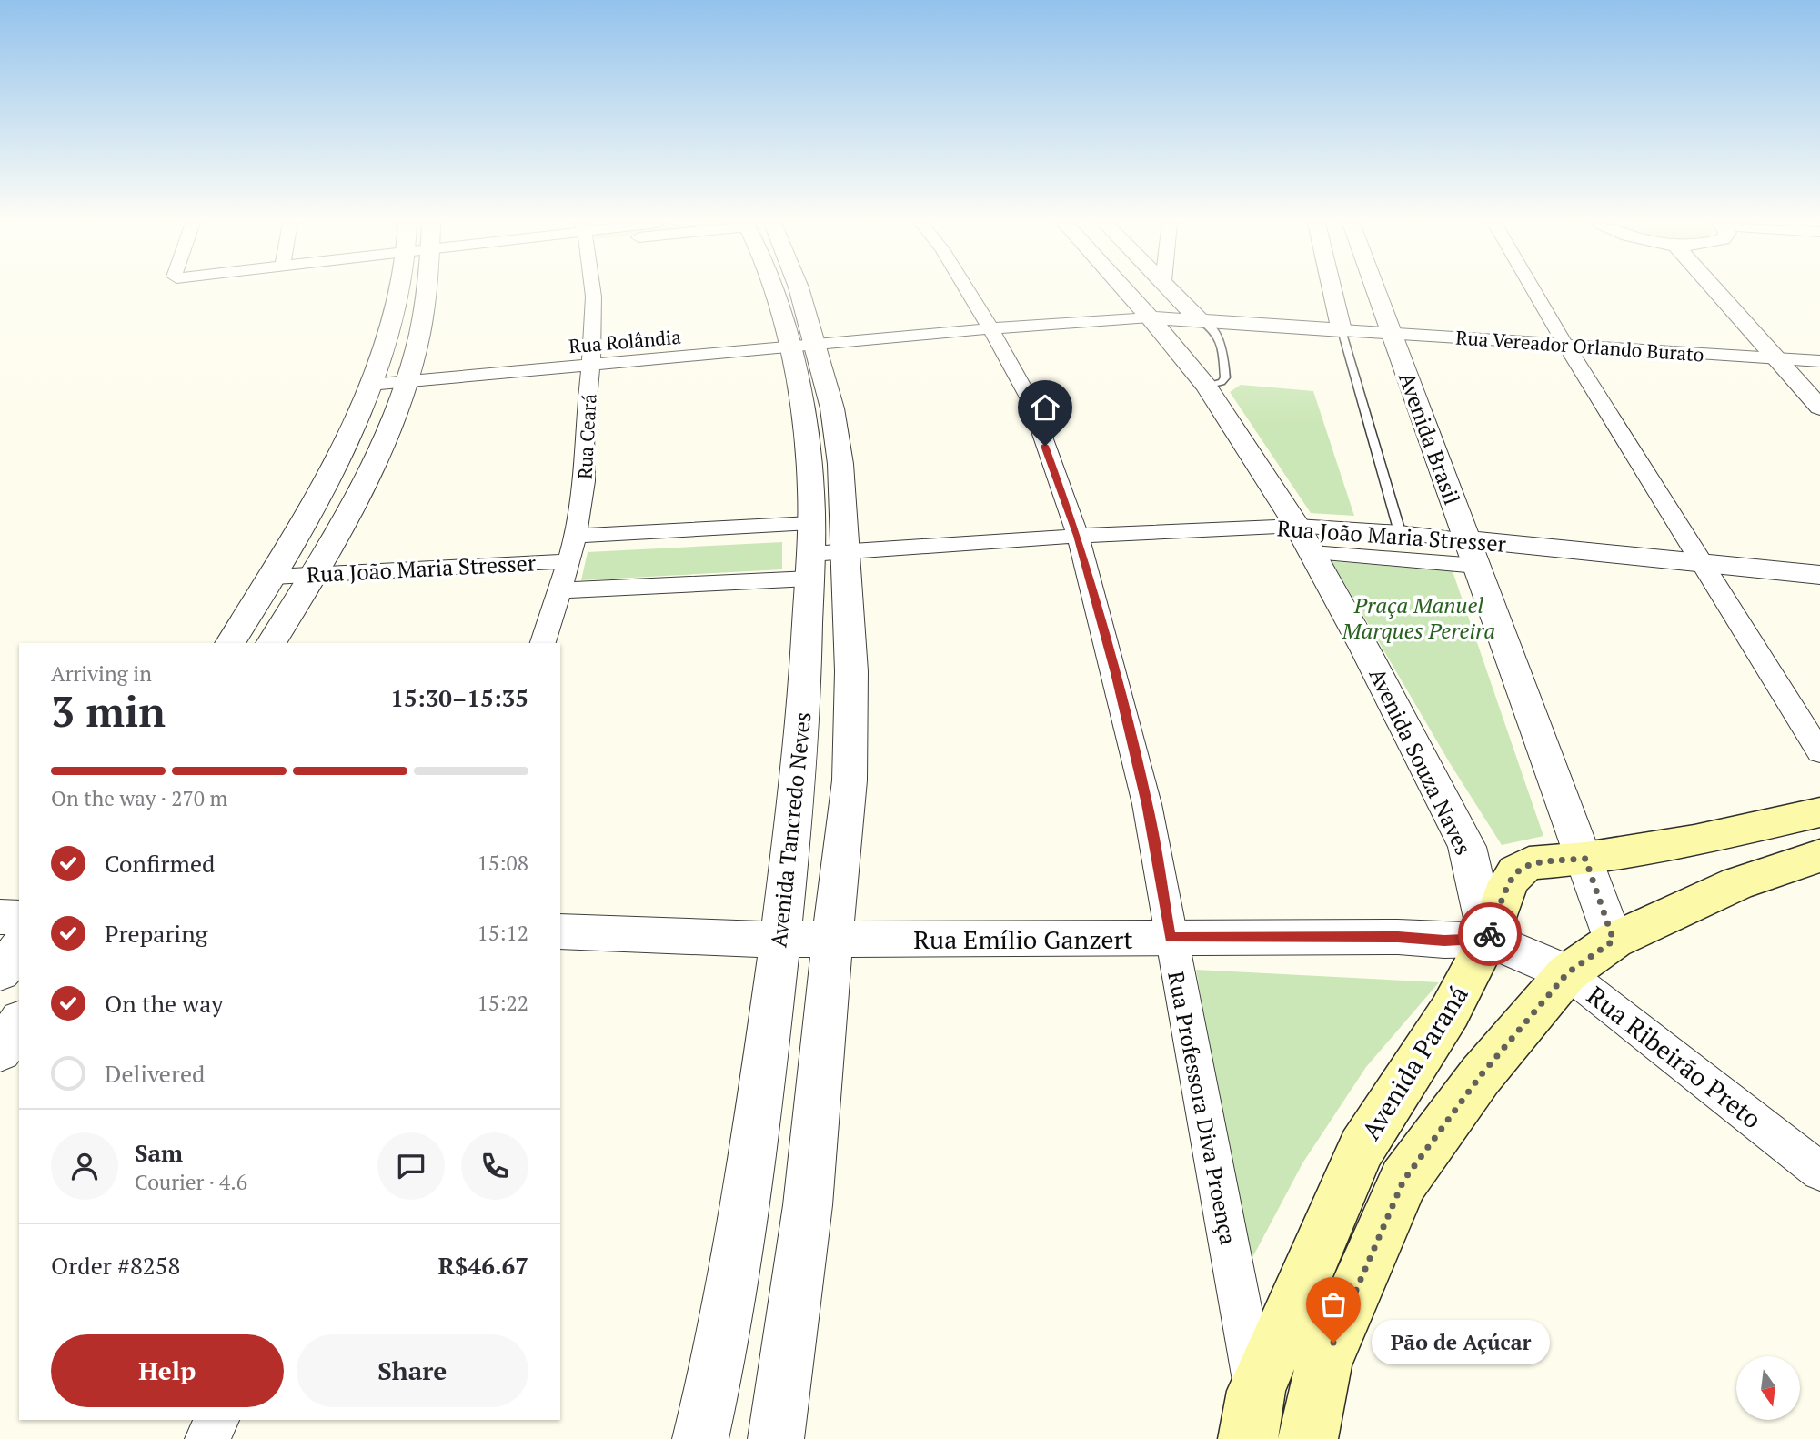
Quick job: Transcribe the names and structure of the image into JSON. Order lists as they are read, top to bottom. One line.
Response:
{"streets":{"main road":["Avenida Paraná"],"street":["Rua Rolândia","Rua Vereador Orlando Burato","Rua Ceará","Avenida Brasil","Rua João Maria Stresser","Avenida Souza Naves","Avenida Tancredo Neves","Rua Emílio Ganzert","Rua Ribeirão Preto","Rua Professora Diva Proença"]},"crossings":[["Rua Rolândia","Rua Vereador Orlando Burato"],["Rua Rolândia","Rua Ceará"],["Rua Rolândia","Avenida Souza Naves"],["Rua Rolândia","Avenida Tancredo Neves"],["Rua Rolândia","Rua Professora Diva Proença"],["Rua Vereador Orlando Burato","Avenida Brasil"],["Rua Vereador Orlando Burato","Avenida Souza Naves"],["Rua Ceará","Rua João Maria Stresser"],["Avenida Brasil","Rua João Maria Stresser"],["Avenida Brasil","Avenida Souza Naves"],["Avenida Brasil","Rua Emílio Ganzert"],["Avenida Brasil","Rua Ribeirão Preto"],["Avenida Brasil","Avenida Paraná"],["Rua João Maria Stresser","Avenida Souza Naves"],["Rua João Maria Stresser","Avenida Tancredo Neves"],["Rua João Maria Stresser","Rua Professora Diva Proença"],["Avenida Souza Naves","Rua Emílio Ganzert"],["Avenida Souza Naves","Rua Ribeirão Preto"],["Avenida Souza Naves","Avenida Paraná"],["Avenida Tancredo Neves","Rua Emílio Ganzert"],["Rua Emílio Ganzert","Rua Ribeirão Preto"],["Rua Emílio Ganzert","Avenida Paraná"],["Rua Emílio Ganzert","Rua Professora Diva Proença"],["Rua Ribeirão Preto","Avenida Paraná"],["Avenida Paraná","Rua Professora Diva Proença"]],"parks":["Praça Manuel Marques Pereira"],"places":["Pão de Açúcar"],"north":"bottom","page":{"heading":["3 min","Arriving in","15:30–15:35"],"panel":["Sam","Courier · 4.6","Order #8258","R$46.67"],"bar":"On the way · 270 m","list":[["Confirmed","15:08"],["Preparing","15:12"],["On the way","15:22"],"Delivered"],"bubble":"Pão de Açúcar","buttons":["Help","Share"]}}
